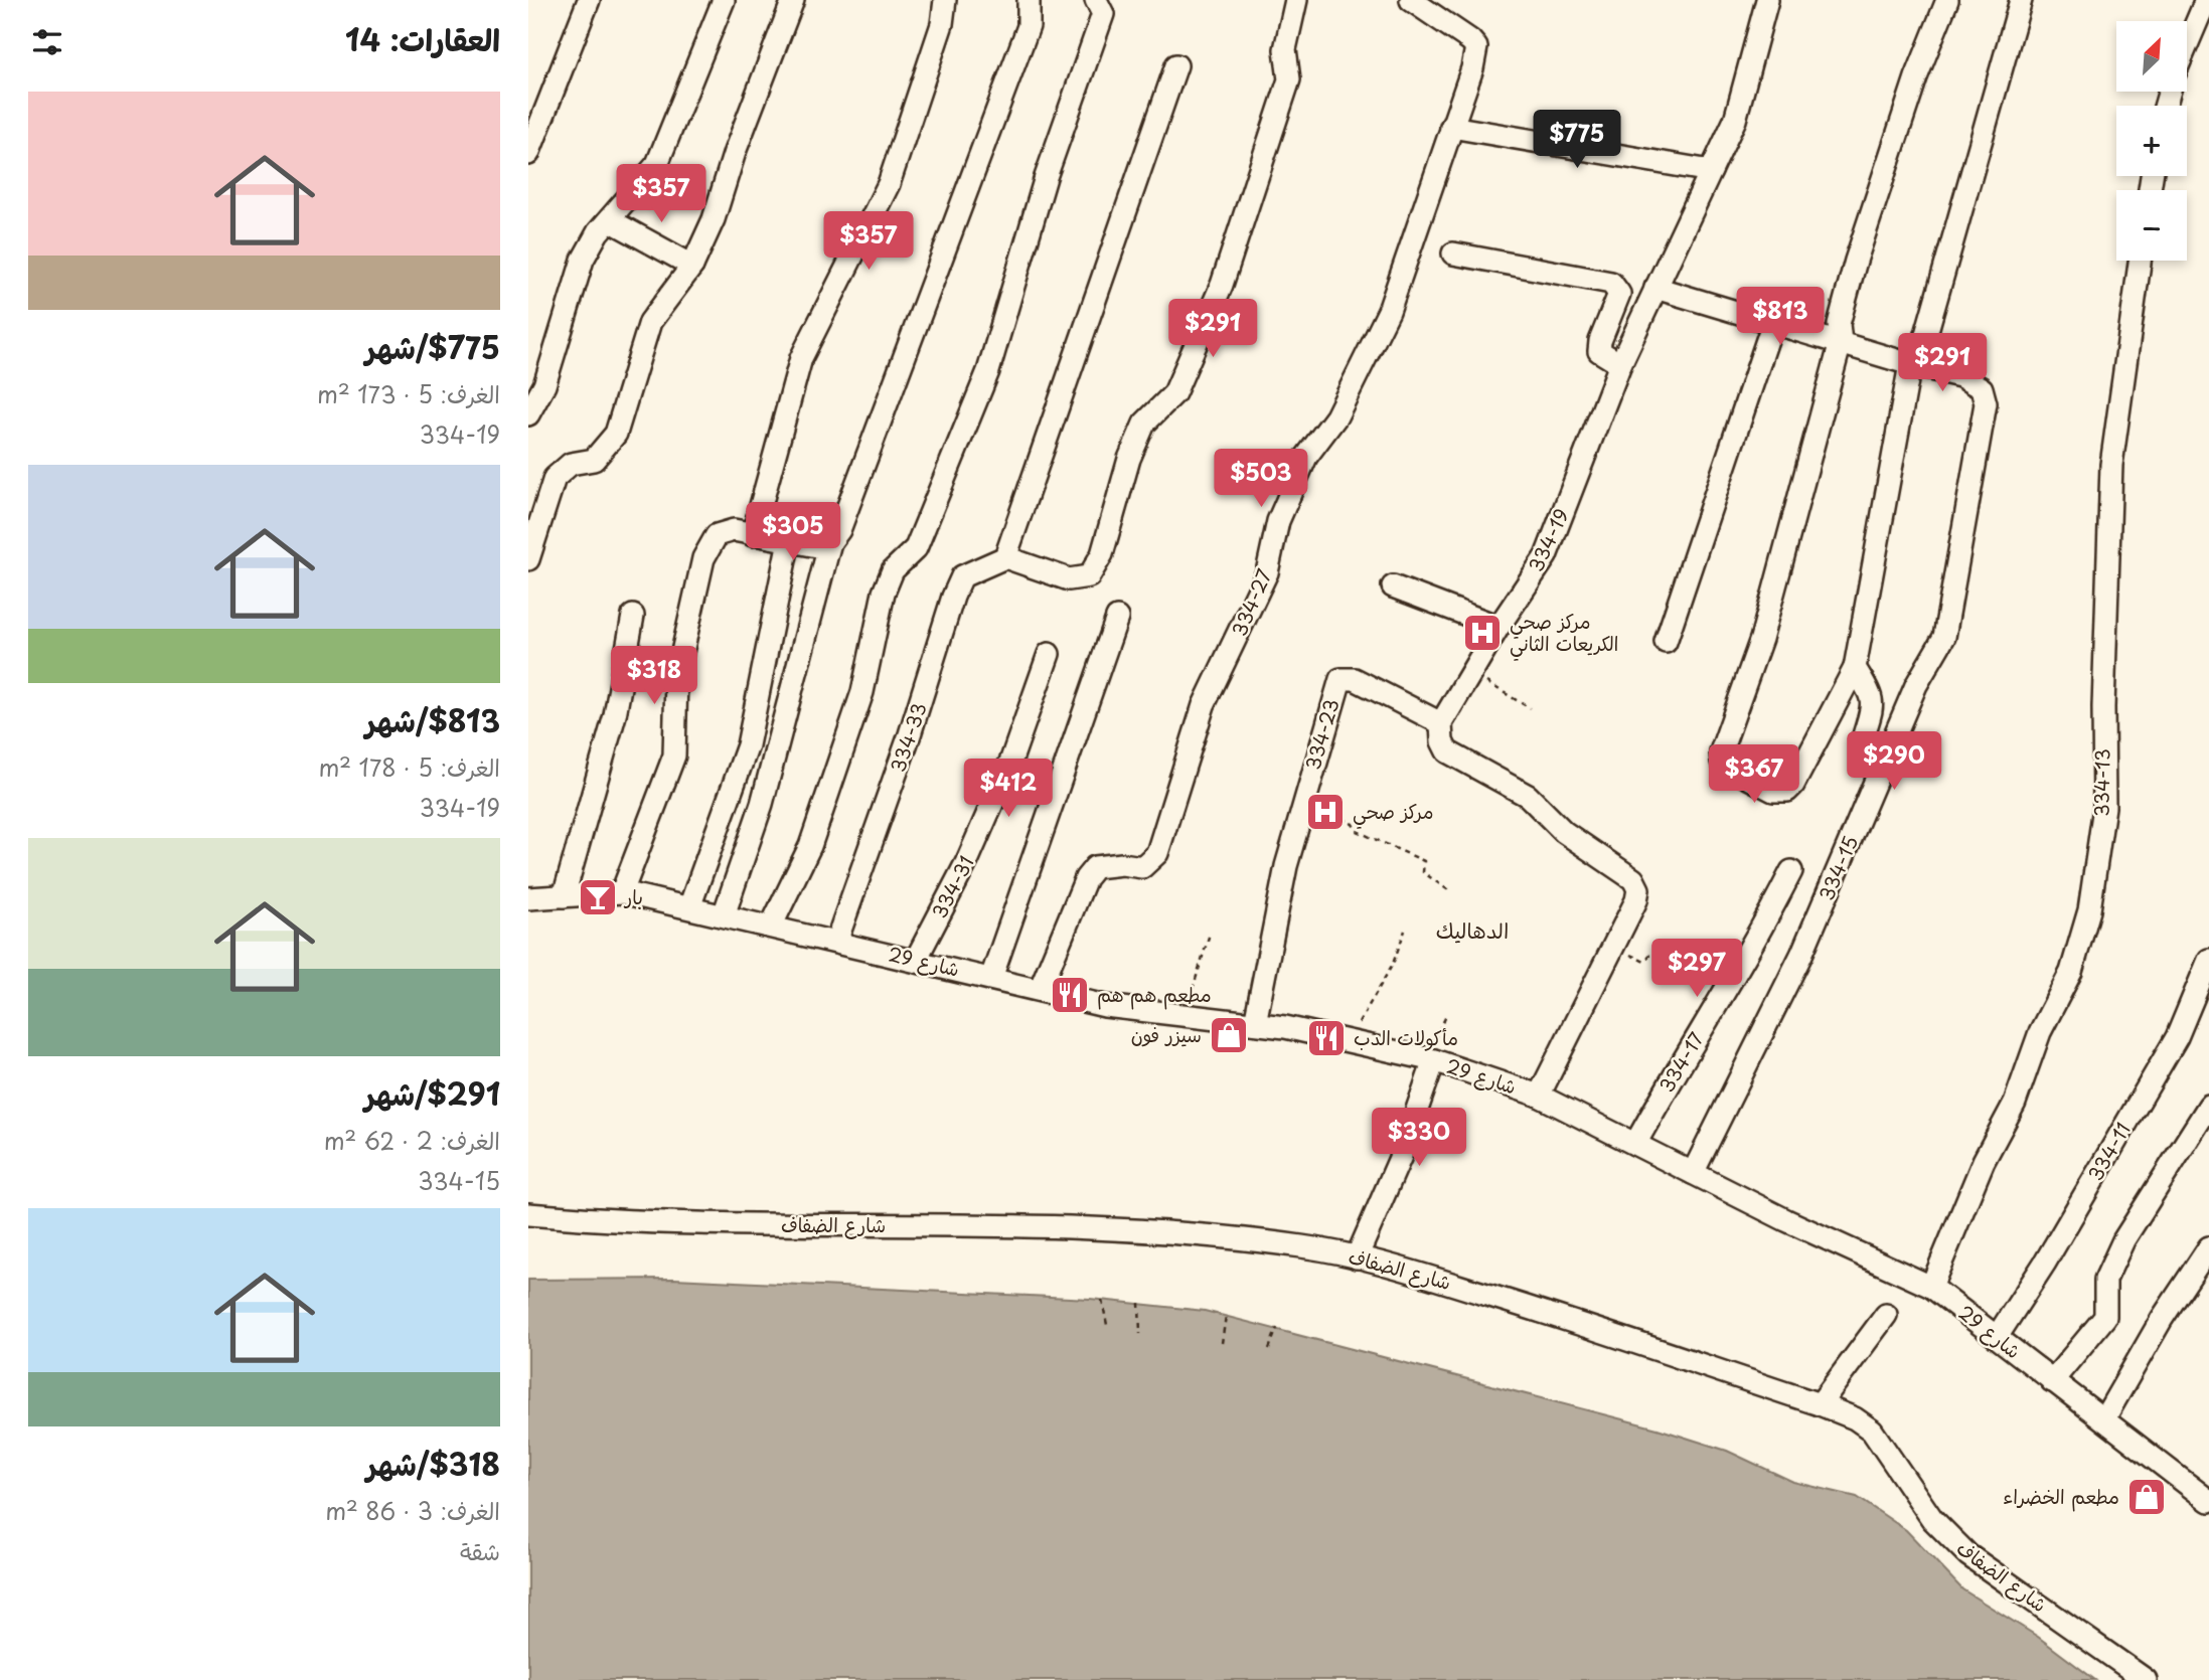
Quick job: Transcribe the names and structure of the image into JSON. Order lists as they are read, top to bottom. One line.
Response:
{"streets":{"street":["334-19","334-27","334-23","334-33","334-13","334-15","334-31","شارع 29","334-17","334-11","شارع الضفاف"]},"crossings":[["334-19","334-23"],["334-27","شارع 29"],["334-23","شارع 29"],["334-33","شارع 29"],["334-13","شارع 29"],["334-15","شارع 29"],["334-31","شارع 29"],["شارع 29","334-17"],["شارع 29","334-11"]],"districts":["الدهاليك"],"places":{"hospital":["مركز صحي الكريعات الثاني","مركز صحي"],"bar":["بار"],"restaurant":["مطعم هم هم","مأكولات الدب"],"shop":["سيزر فون","مطعم الخضراء"]},"north":"top right","page":{"heading":"العقارات: 14","map_buttons":["+","−"],"list":[{"name":"$775/شهر","note":"الغرف: 5 · 173 m² · 334-19"},{"name":"$813/شهر","note":"الغرف: 5 · 178 m² · 334-19"},{"name":"$291/شهر","note":"الغرف: 2 · 62 m² · 334-15"},{"name":"$318/شهر","note":"الغرف: 3 · 86 m² · شقة"}],"price":["$775","$357","$357","$813","$291","$291","$503","$305","$318","$290","$367","$412","$297","$330"]}}
